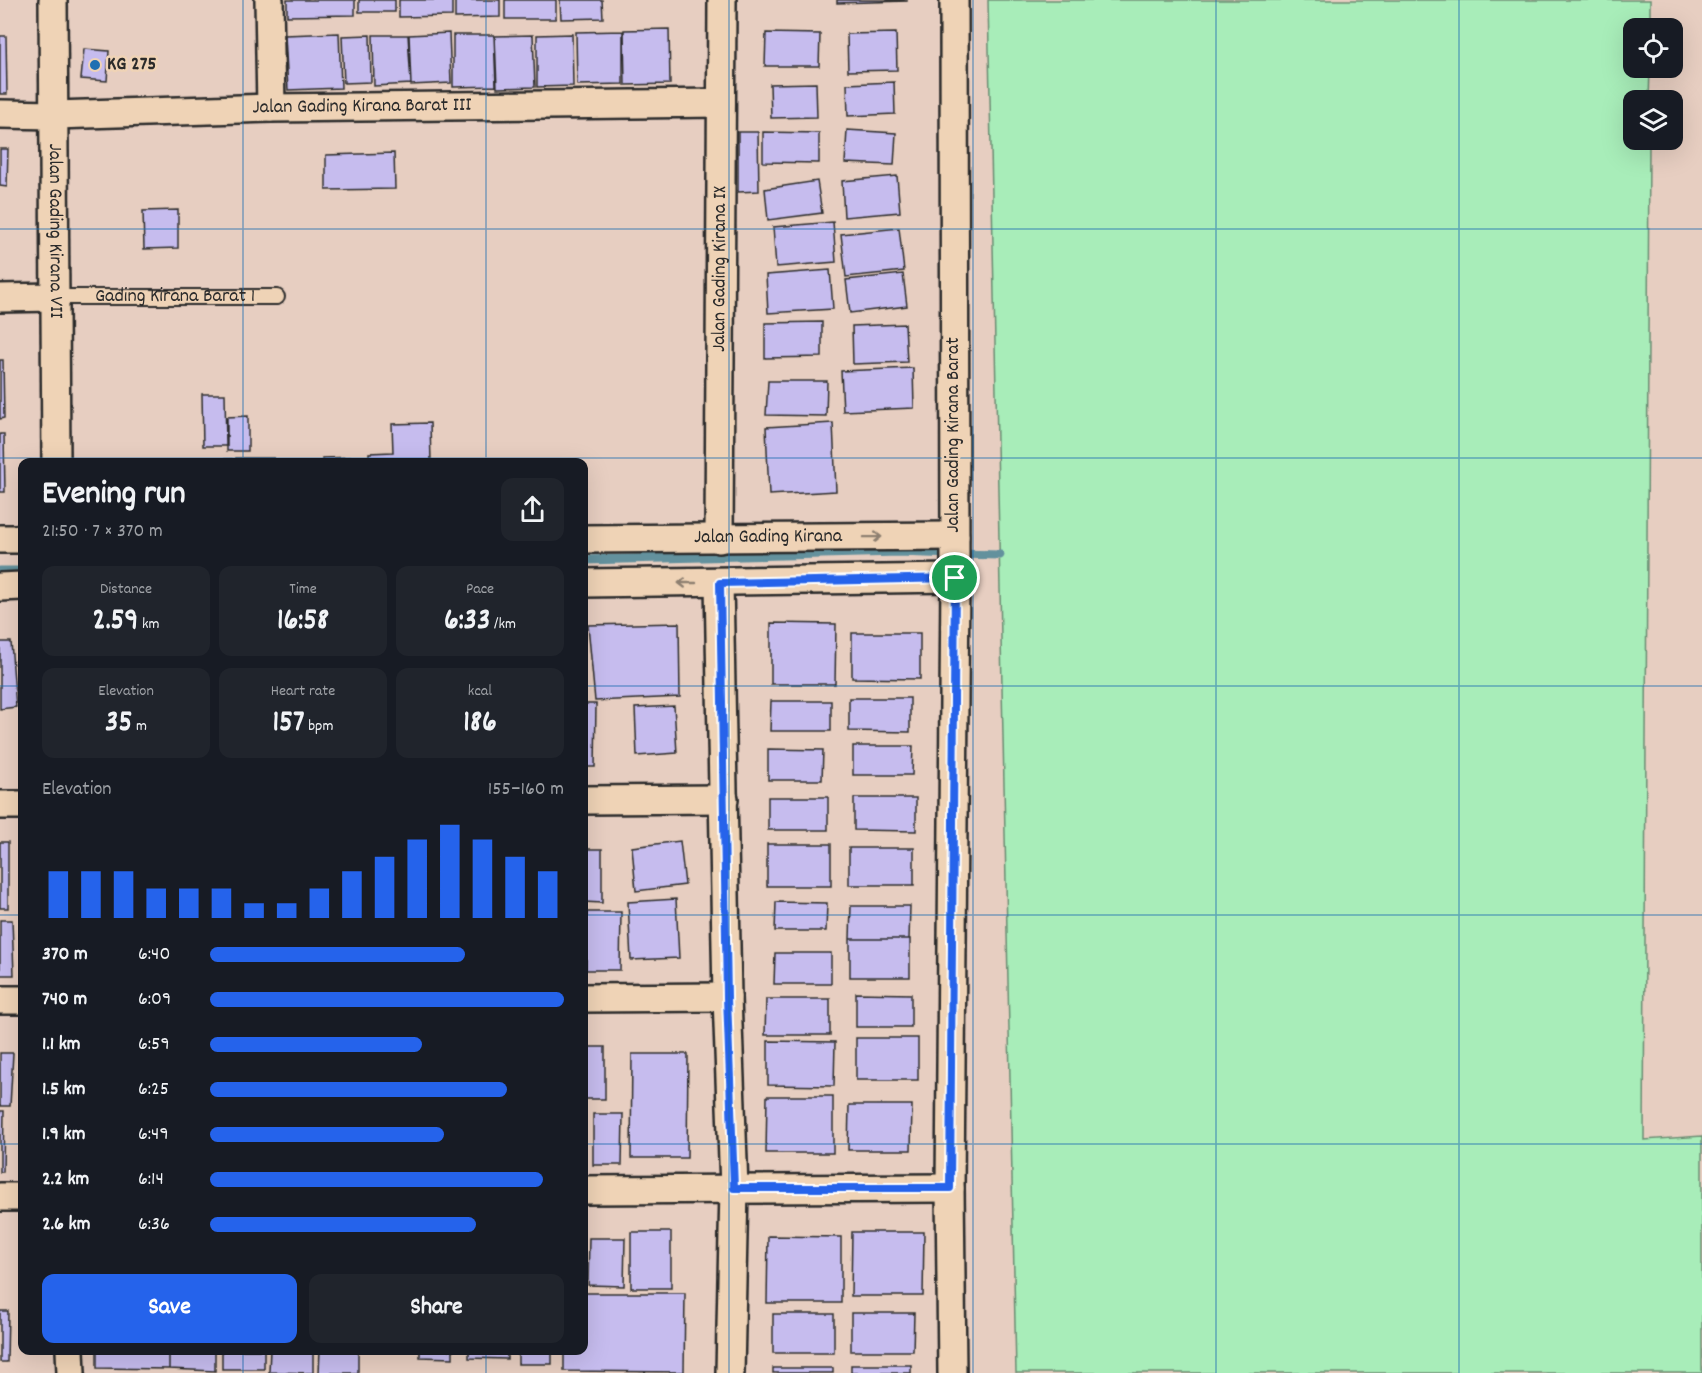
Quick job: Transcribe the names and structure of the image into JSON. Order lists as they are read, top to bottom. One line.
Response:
{"streets":{"street":["Jalan Gading Kirana Barat III","Jalan Gading Kirana VII","Jalan Gading Kirana IX","Gading Kirana Barat 1","Jalan Gading Kirana Barat","Jalan Gading Kirana"]},"crossings":[["Jalan Gading Kirana Barat III","Jalan Gading Kirana VII"],["Jalan Gading Kirana Barat III","Jalan Gading Kirana IX"],["Jalan Gading Kirana VII","Gading Kirana Barat 1"],["Jalan Gading Kirana IX","Jalan Gading Kirana"],["Jalan Gading Kirana Barat","Jalan Gading Kirana"]],"places":["KG 275"],"page":{"heading":["Evening run","21:50 · 7 × 370 m"],"stats":[["Distance","2.59 km"],["Time","16:58"],["Pace","6:33 /km"],["Elevation","35 m"],["Heart rate","157 bpm"],["kcal","186"]],"chart":["Elevation","155–160 m"],"list":[{"name":"370 m","note":"6:40"},{"name":"740 m","note":"6:09"},{"name":"1.1 km","note":"6:59"},{"name":"1.5 km","note":"6:25"},{"name":"1.9 km","note":"6:49"},{"name":"2.2 km","note":"6:14"},{"name":"2.6 km","note":"6:36"}],"buttons":["Save","Share"]}}
